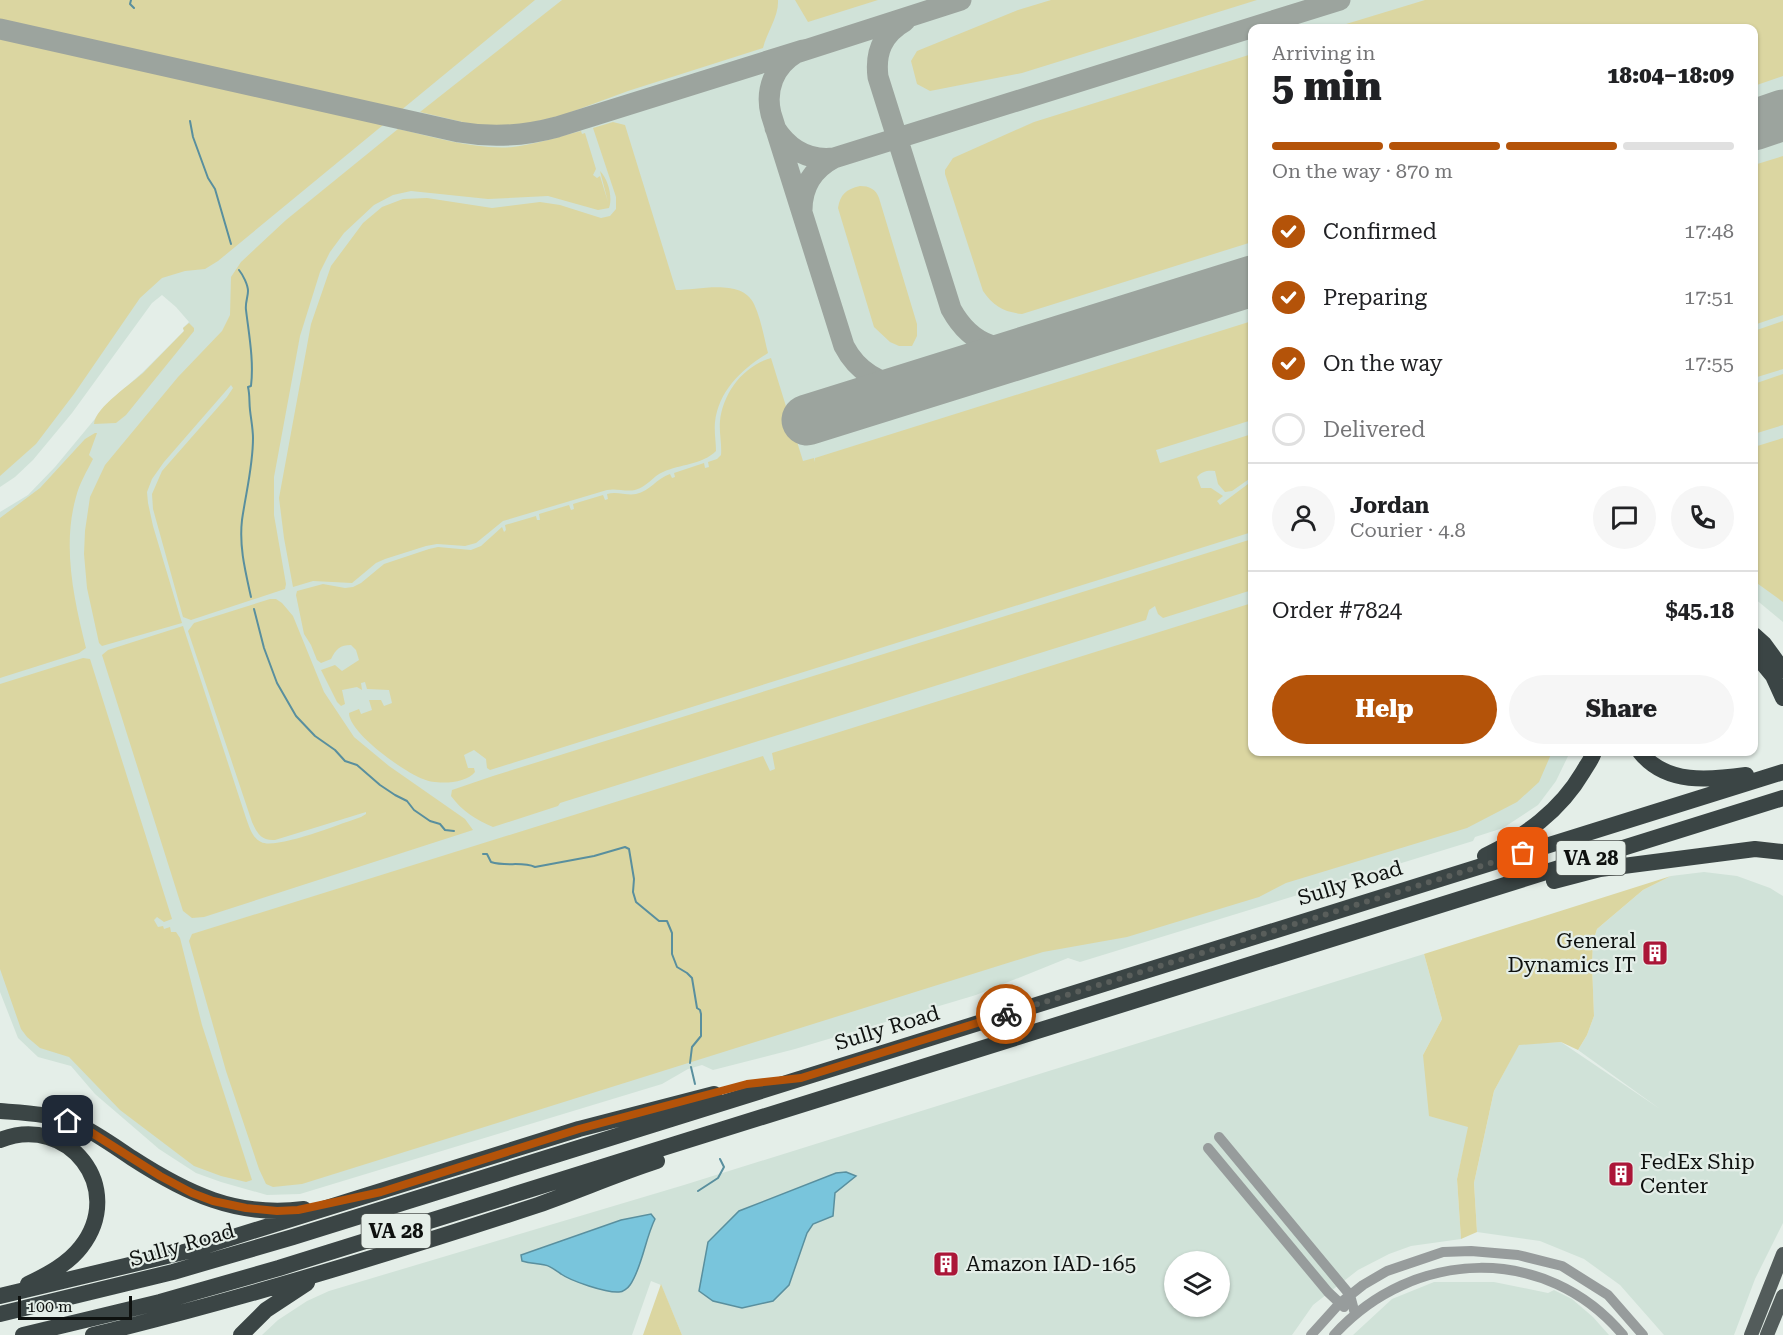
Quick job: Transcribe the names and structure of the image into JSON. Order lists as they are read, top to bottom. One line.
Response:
{"streets":{"highway":["VA 28","Sully Road"]},"places":{"building":["General Dynamics IT","FedEx Ship Center","Amazon IAD-165"]},"scale_bar":"100 m","page":{"heading":["5 min","Arriving in","18:04–18:09"],"panel":["Jordan","Courier · 4.8","Order #7824","$45.18"],"bar":"On the way · 870 m","list":[["Confirmed","17:48"],["Preparing","17:51"],["On the way","17:55"],"Delivered"],"buttons":["Help","Share"],"scale":"100 m"}}
